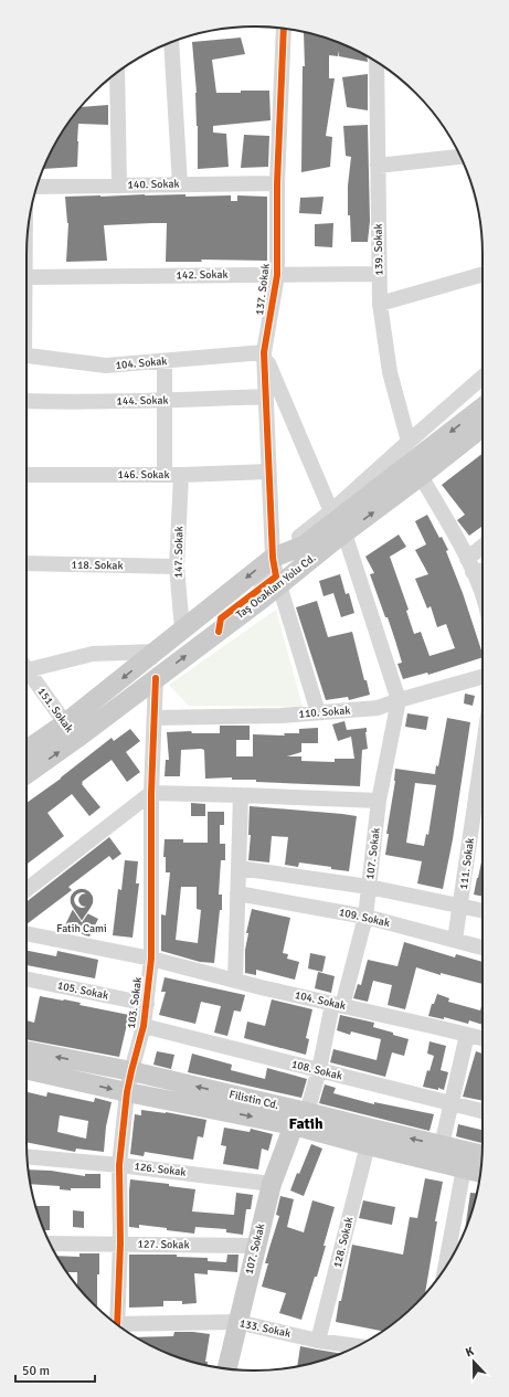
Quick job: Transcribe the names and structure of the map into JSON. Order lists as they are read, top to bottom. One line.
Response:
{"streets":{"main road":["Taş Ocakları Yolu Cd.","107. Sokak","Filistin Cd."],"street":["140. Sokak","139. Sokak","142. Sokak","137. Sokak","104. Sokak","144. Sokak","146. Sokak","147. Sokak","118. Sokak","151. Sokak","110. Sokak","111. Sokak","109. Sokak","105. Sokak","103. Sokak","108. Sokak","126. Sokak","128. Sokak","127. Sokak","133. Sokak"]},"crossings":[["140. Sokak","137. Sokak"],["139. Sokak","142. Sokak"],["142. Sokak","137. Sokak"],["137. Sokak","104. Sokak"],["137. Sokak","144. Sokak"],["137. Sokak","146. Sokak"],["137. Sokak","Taş Ocakları Yolu Cd."],["104. Sokak","107. Sokak"],["104. Sokak","103. Sokak"],["146. Sokak","147. Sokak"],["147. Sokak","118. Sokak"],["147. Sokak","Taş Ocakları Yolu Cd."],["Taş Ocakları Yolu Cd.","151. Sokak"],["Taş Ocakları Yolu Cd.","103. Sokak"],["110. Sokak","107. Sokak"],["110. Sokak","103. Sokak"],["107. Sokak","109. Sokak"],["107. Sokak","108. Sokak"],["107. Sokak","Filistin Cd."],["107. Sokak","126. Sokak"],["107. Sokak","127. Sokak"],["107. Sokak","133. Sokak"],["111. Sokak","109. Sokak"],["105. Sokak","103. Sokak"],["103. Sokak","108. Sokak"],["103. Sokak","Filistin Cd."],["103. Sokak","126. Sokak"],["103. Sokak","127. Sokak"],["Filistin Cd.","128. Sokak"],["128. Sokak","133. Sokak"]],"districts":["Fatih"],"places":{"mosque":["Fatih Cami"]},"scale_bar":"50 m","north":"top"}
